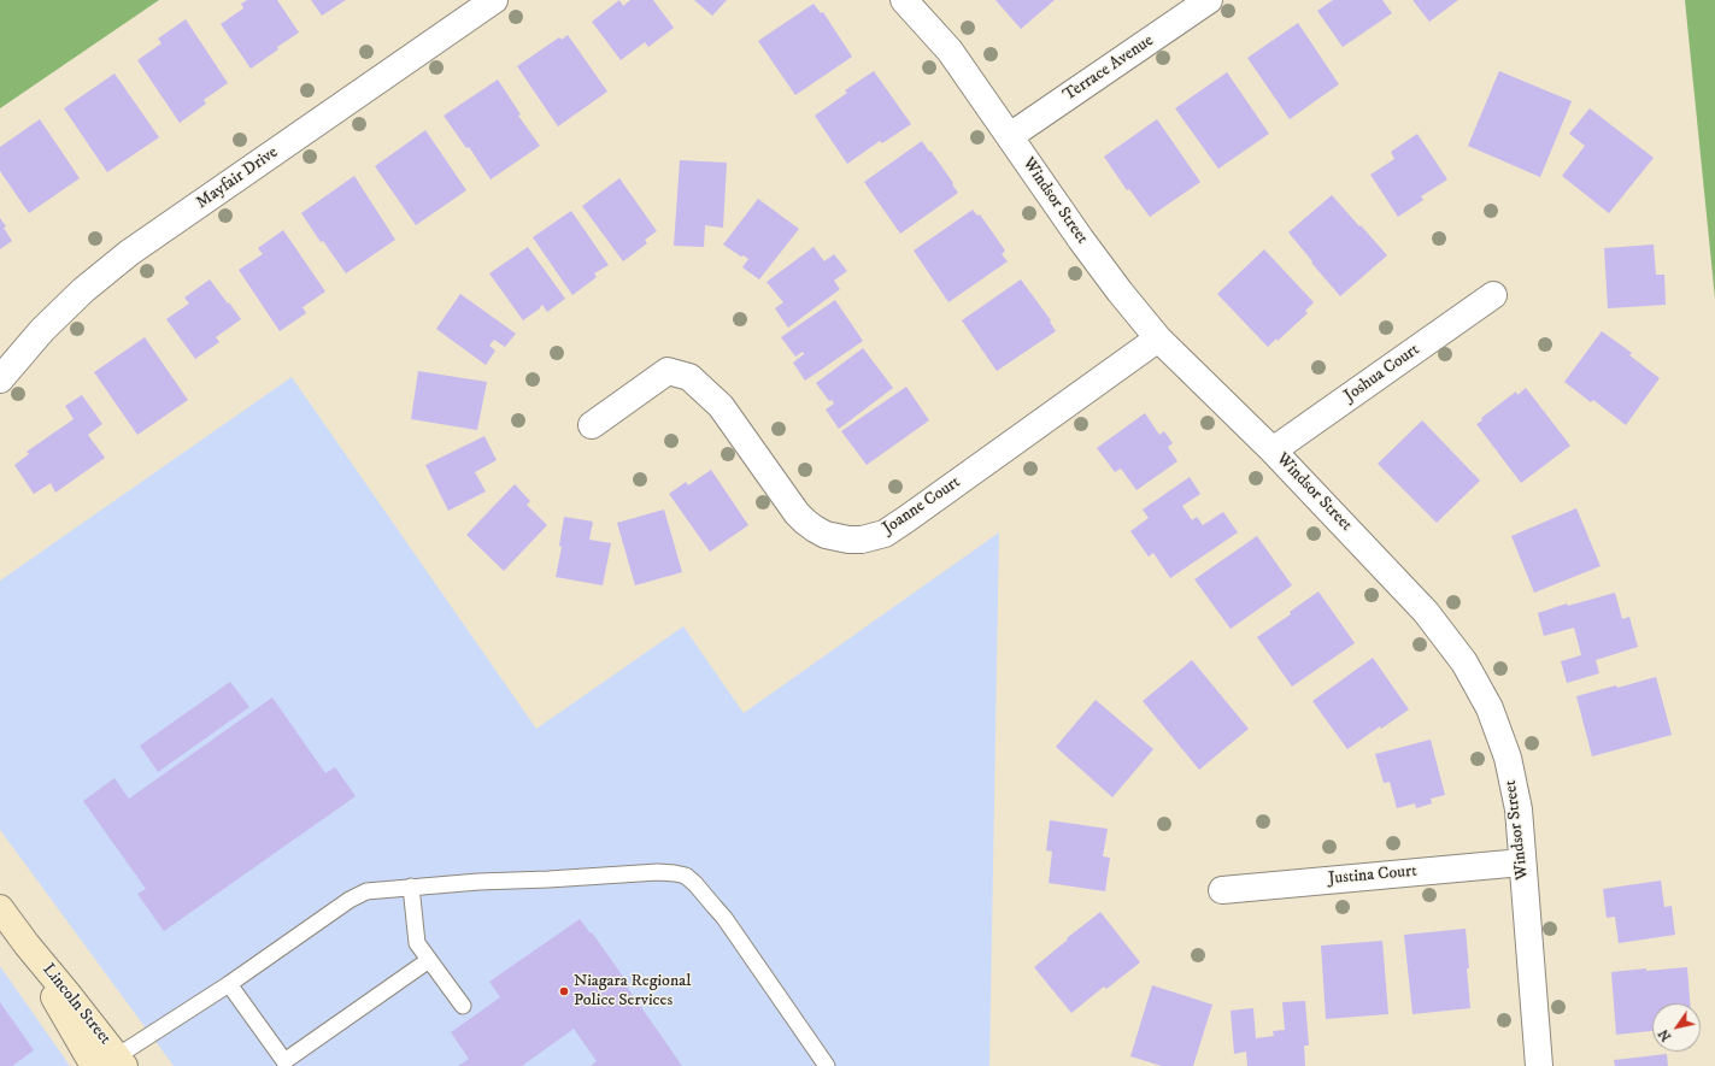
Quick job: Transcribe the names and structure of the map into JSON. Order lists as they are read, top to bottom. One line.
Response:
{"streets":{"main road":["Lincoln Street"],"street":["Terrace Avenue","Mayfair Drive","Windsor Street","Joshua Court","Joanne Court","Justina Court"]},"crossings":[["Terrace Avenue","Windsor Street"],["Windsor Street","Joshua Court"],["Windsor Street","Joanne Court"],["Windsor Street","Justina Court"]],"places":["Niagara Regional Police Services"],"north":"bottom left"}
